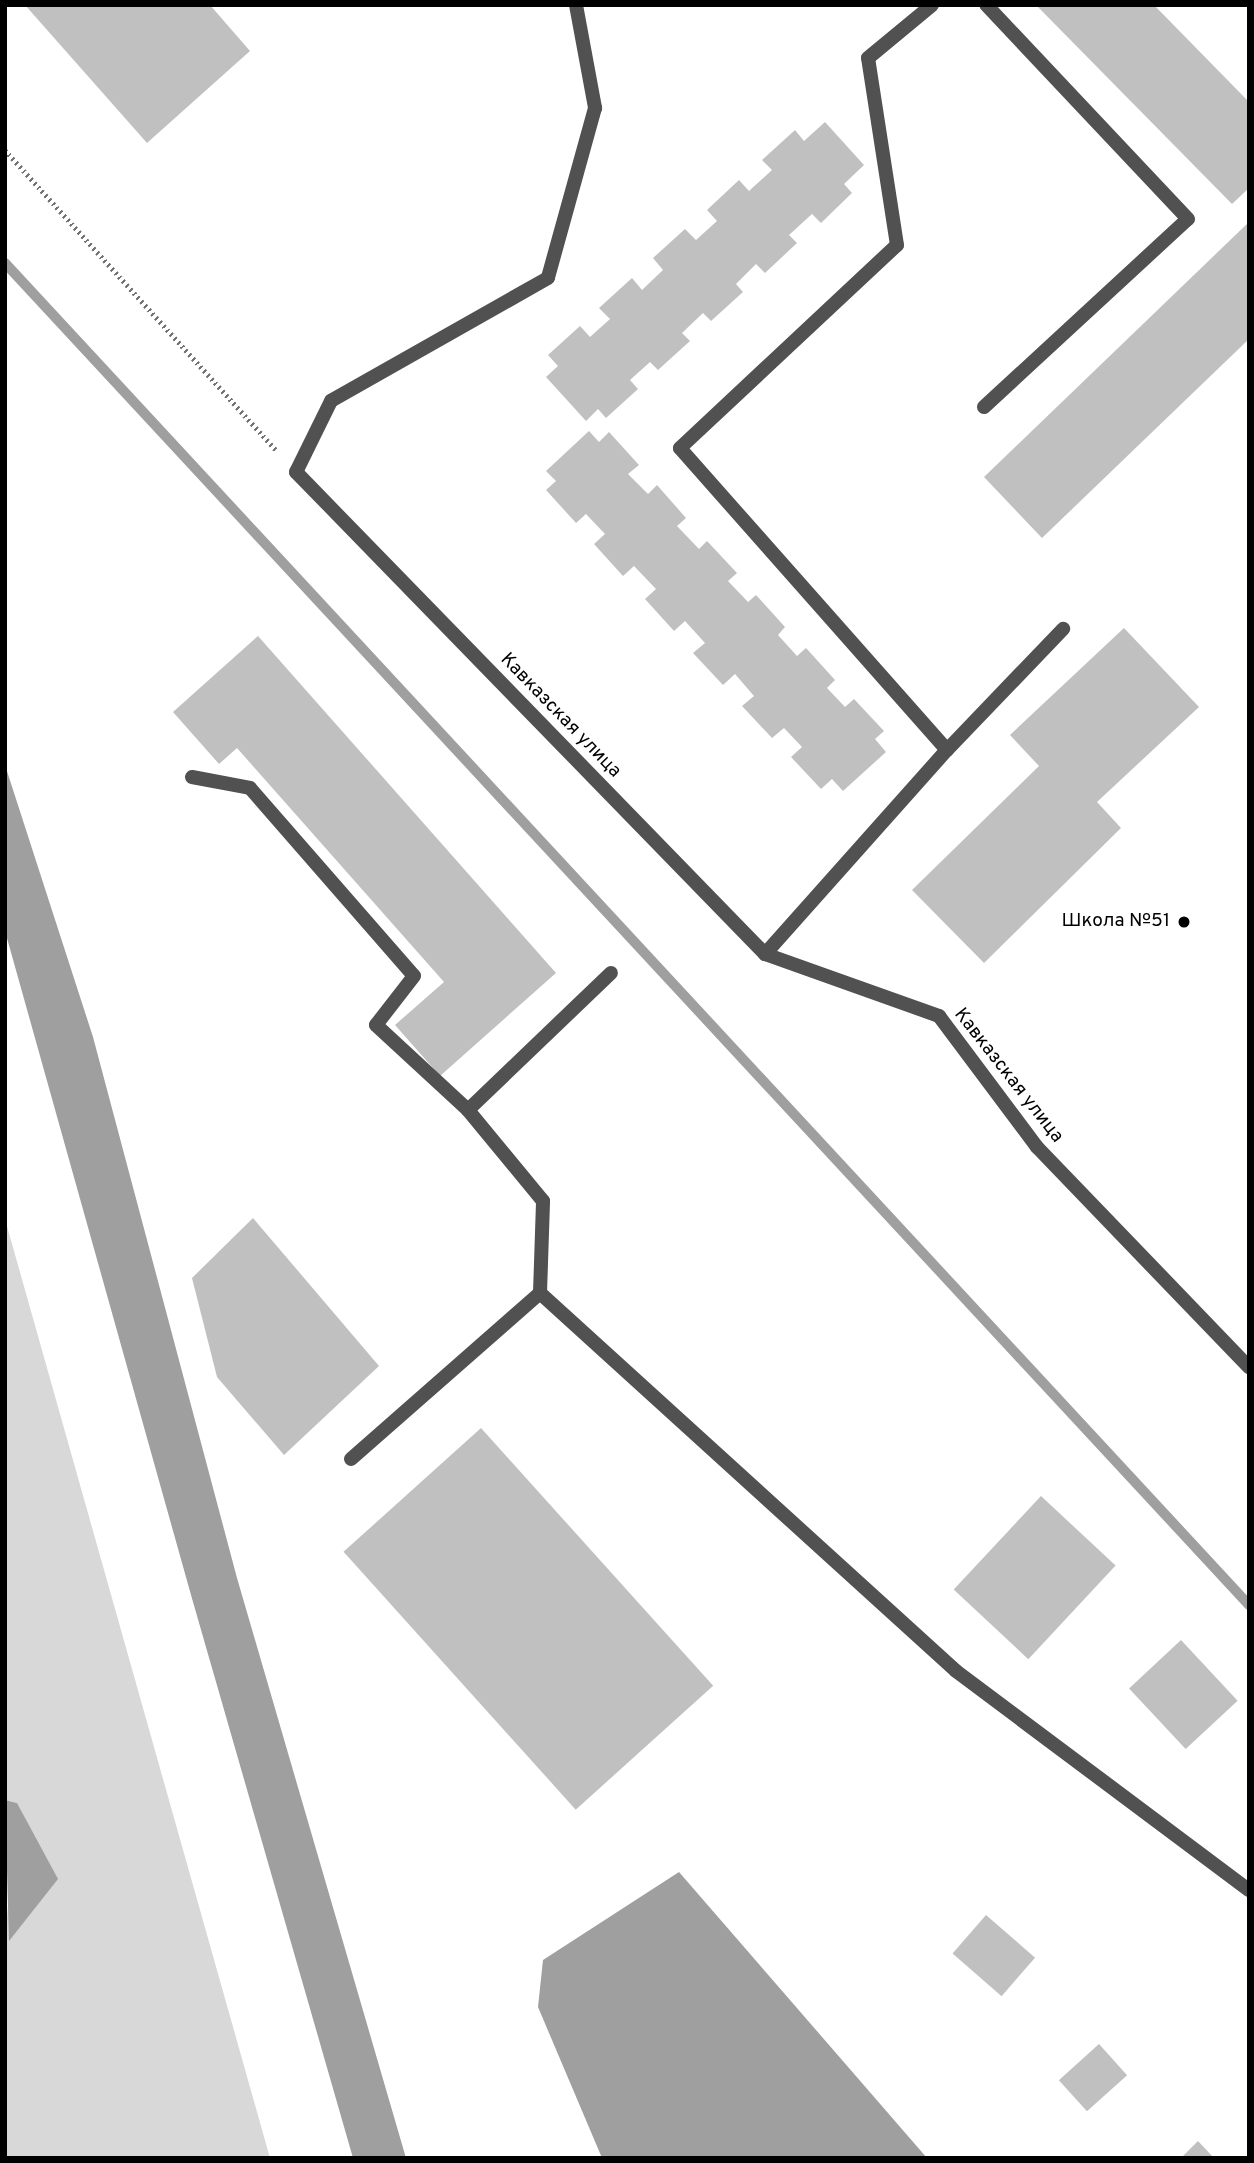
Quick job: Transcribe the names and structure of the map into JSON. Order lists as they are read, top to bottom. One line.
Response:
{"streets":{"street":["Кавказская улица"]},"places":["Школа №51"]}
